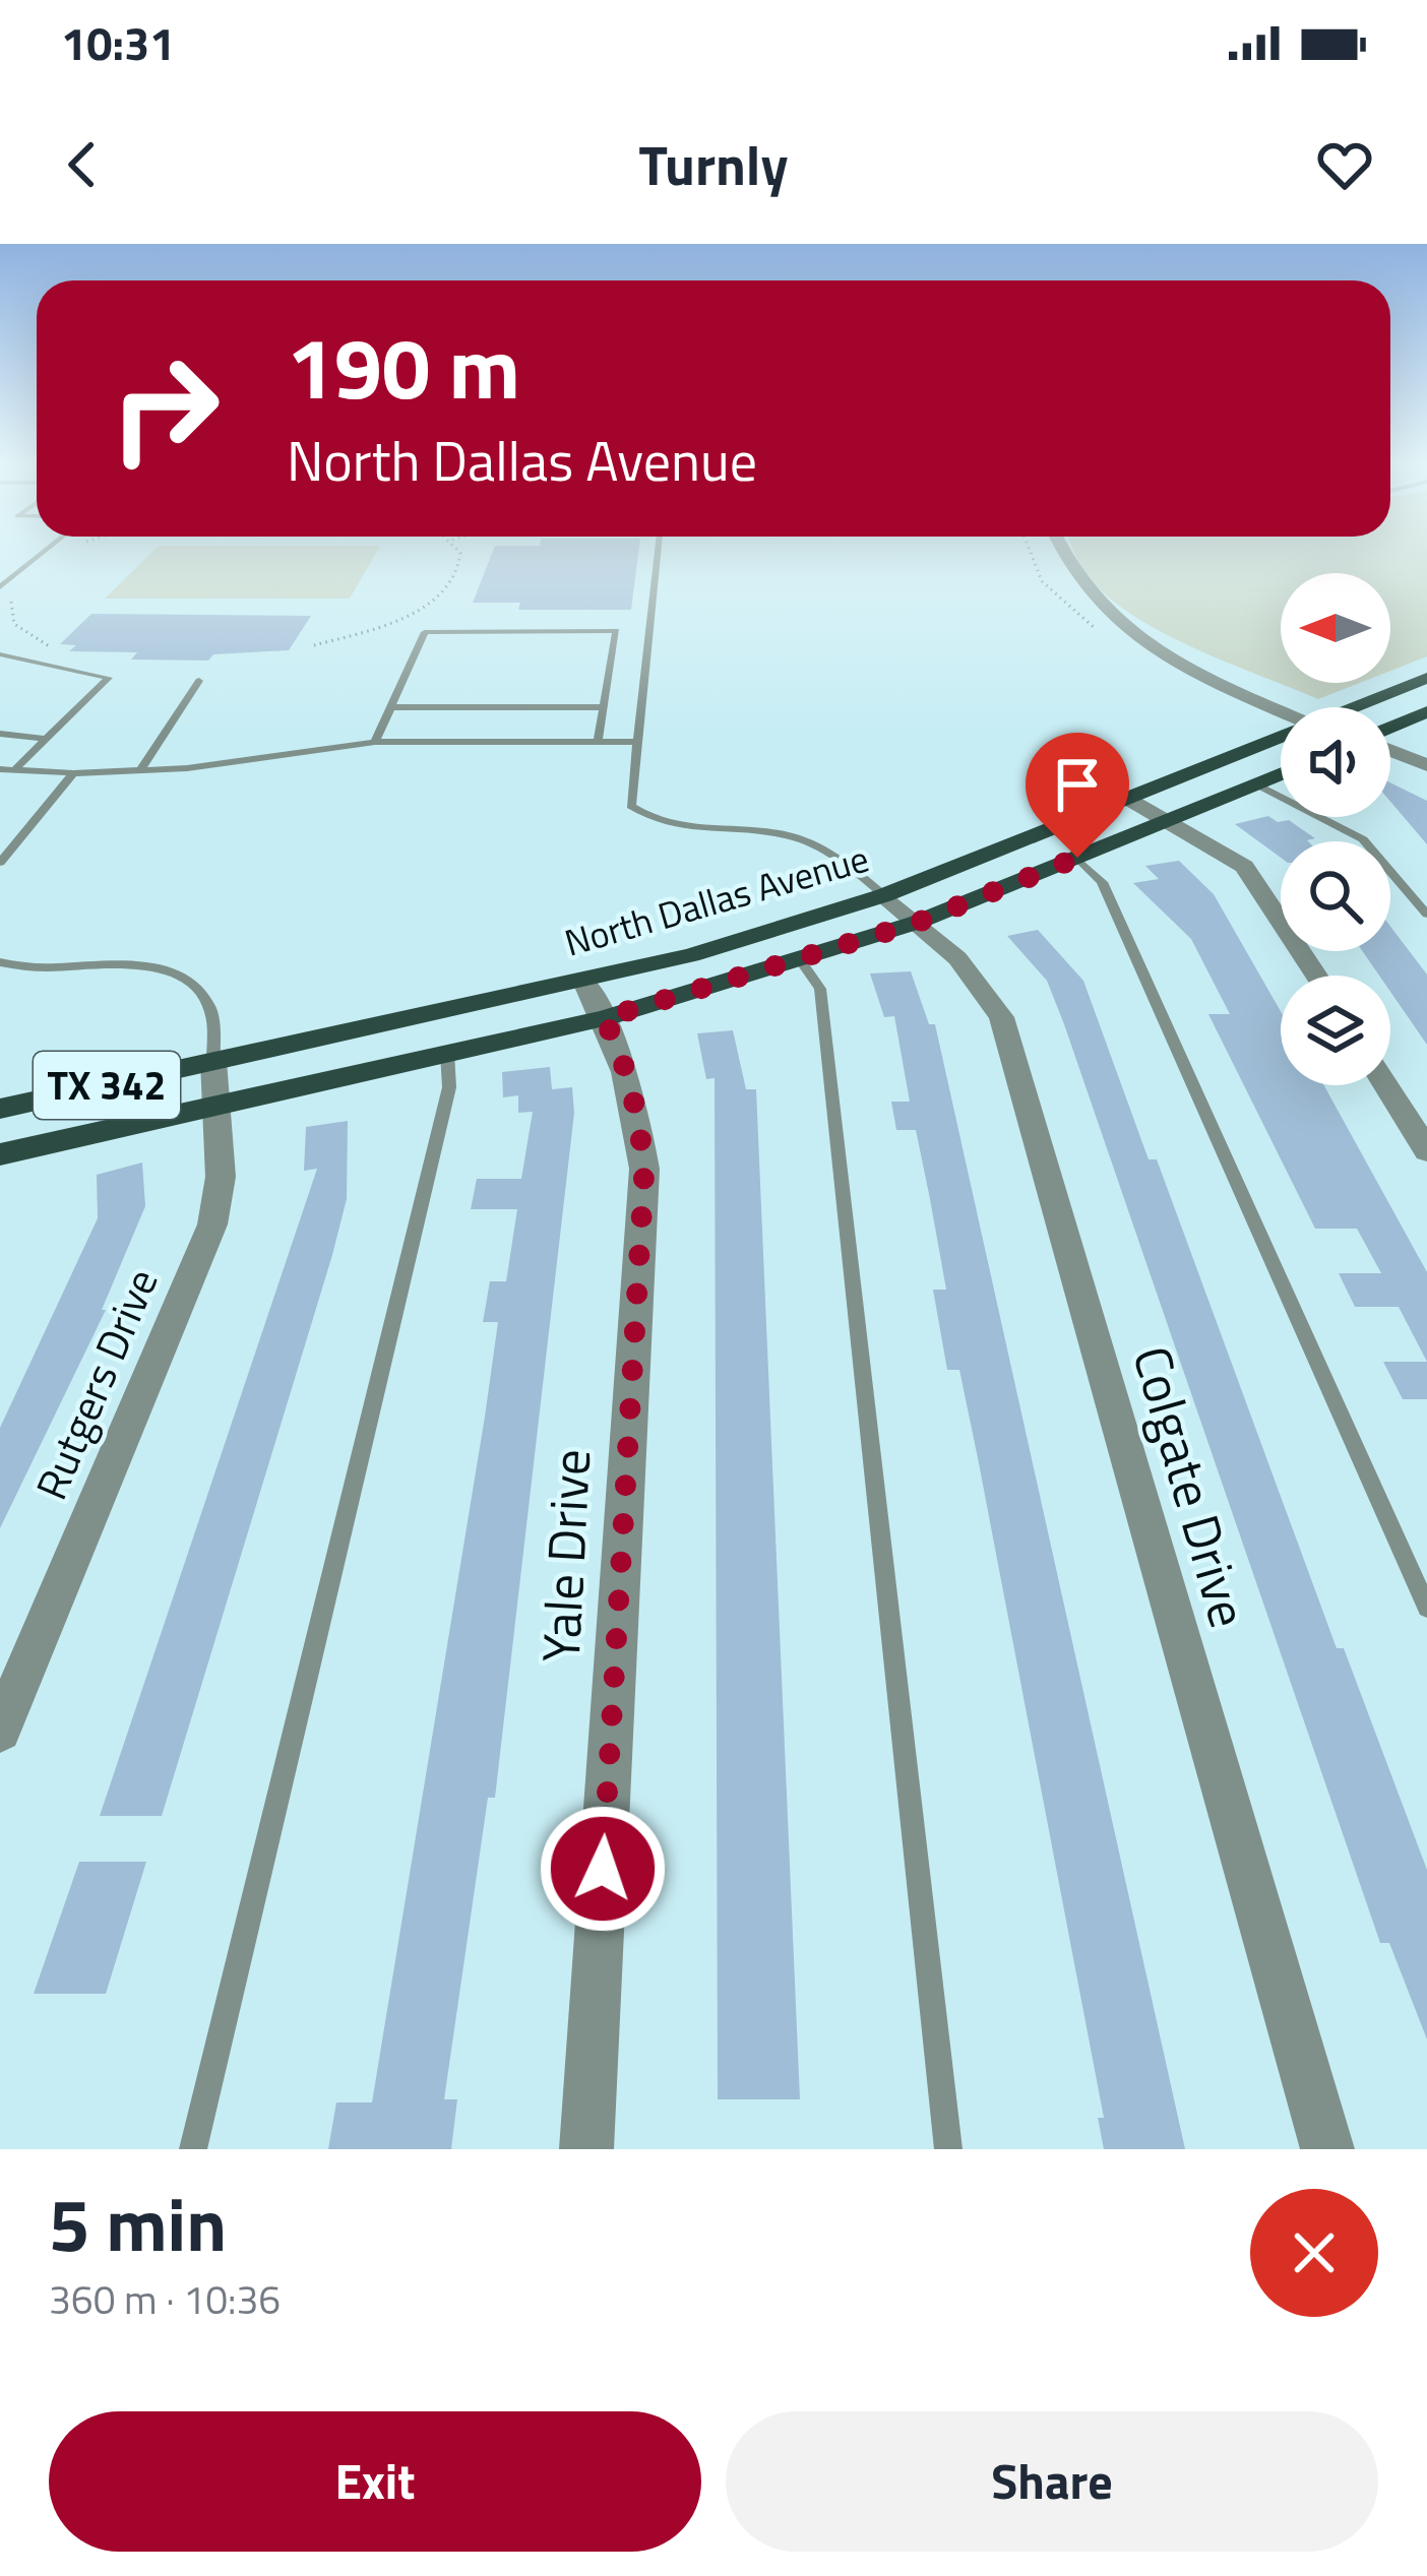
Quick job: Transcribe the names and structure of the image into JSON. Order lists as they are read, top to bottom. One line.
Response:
{"streets":{"main road":["North Dallas Avenue","TX 342"],"street":["Rutgers Drive","Colgate Drive","Yale Drive"]},"crossings":[["North Dallas Avenue","Rutgers Drive"],["North Dallas Avenue","Colgate Drive"],["North Dallas Avenue","Yale Drive"]],"north":"left","page":{"status":"10:31","header":"Turnly","turn":["190 m","North Dallas Avenue"],"heading":["5 min","360 m · 10:36"],"buttons":["Exit","Share"]}}
